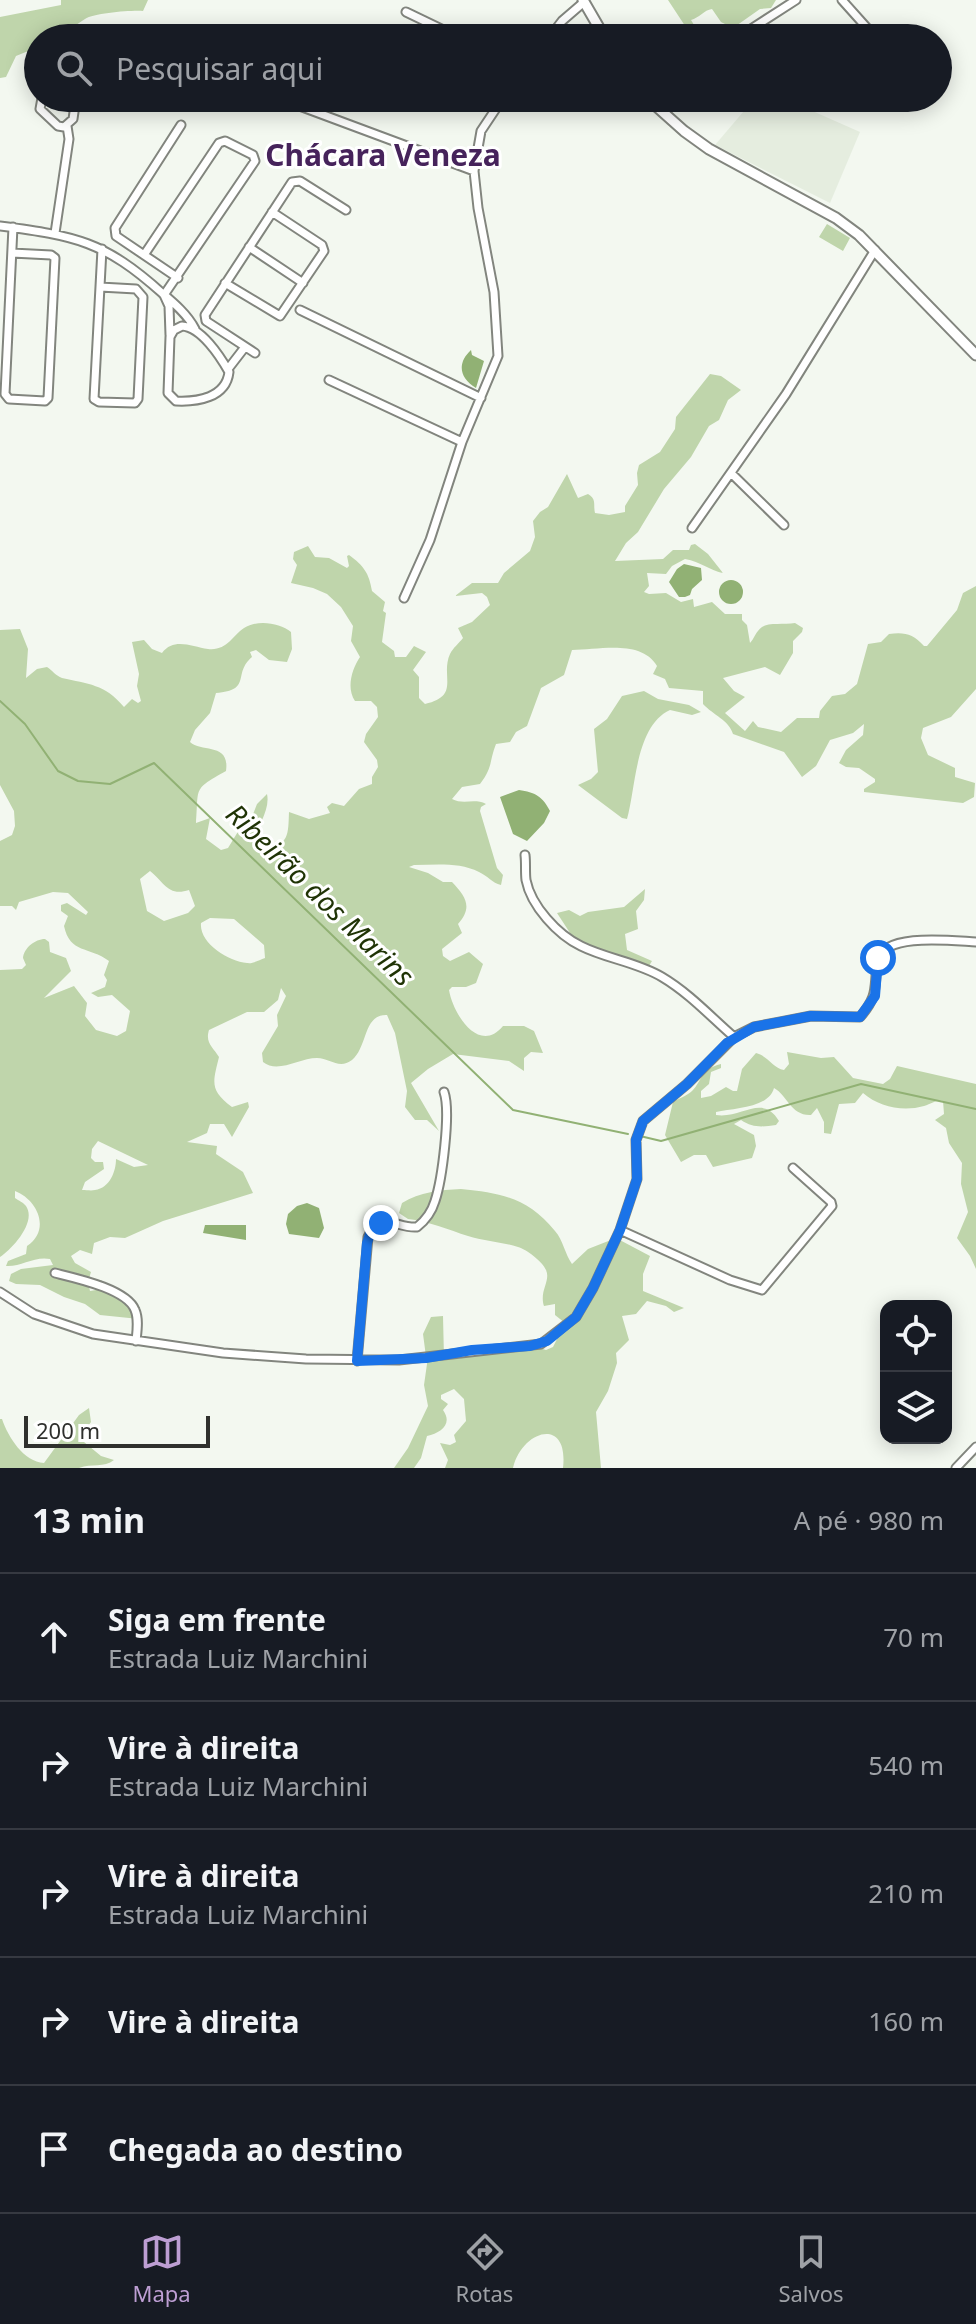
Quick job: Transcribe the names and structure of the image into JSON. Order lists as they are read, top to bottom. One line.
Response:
{"districts":["Chácara Veneza"],"water":["Ribeirão dos Marins"],"scale_bar":"200 m","page":{"search":"Pesquisar aqui","scale":"200 m","heading":["13 min","A pé · 980 m"],"list":[["Siga em frente","Estrada Luiz Marchini","70 m"],["Vire à direita","Estrada Luiz Marchini","540 m"],["Vire à direita","Estrada Luiz Marchini","210 m"],["Vire à direita","160 m"],"Chegada ao destino"],"nav":["Mapa","Rotas","Salvos"]}}
